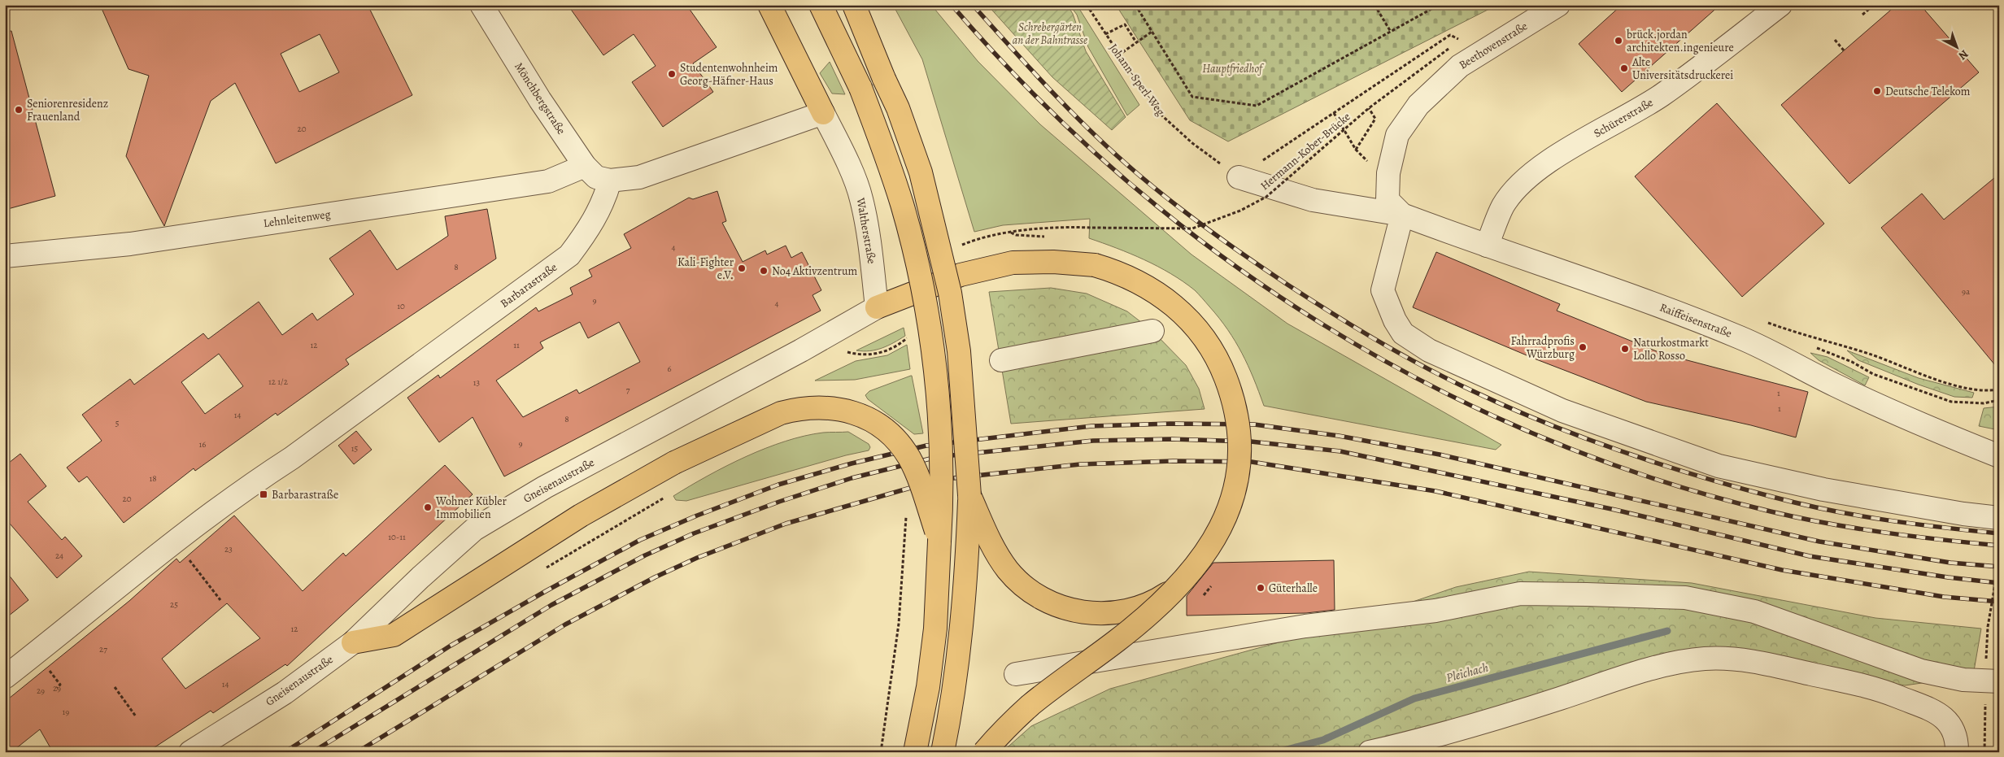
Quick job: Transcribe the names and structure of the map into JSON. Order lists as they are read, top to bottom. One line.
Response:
{"streets":{"street":["Beethovenstraße","Mönchbergstraße","Schürerstraße","Lehnleitenweg","Waltherstraße","Barbarastraße","Raiffeisenstraße","Gneisenaustraße"],"path":["Johann-Sperl-Weg","Hermann-Kober-Brücke"]},"crossings":[["Beethovenstraße","Raiffeisenstraße"],["Mönchbergstraße","Lehnleitenweg"],["Mönchbergstraße","Barbarastraße"],["Schürerstraße","Raiffeisenstraße"],["Waltherstraße","Gneisenaustraße"]],"water":["Pleichach"],"parks":["Schrebergärten an der Bahntrasse","Hauptfriedhof"],"places":{"other":["brück.jordan architekten.ingenieure","Alte Universitätsdruckerei","Studentenwohnheim Georg-Häfner-Haus","Deutsche Telekom","Seniorenresidenz Frauenland","Kali-Fighter e.V.","No4 Aktivzentrum","Fahrradprofis Würzburg","Naturkostmarkt Lollo Rosso","Wohner Kübler Immobilien","Güterhalle"],"transit":["Barbarastraße"]},"house_numbers":["20","4","8","9a","9","4","10","12","11","6","12 1/2","13","7","1","1","14","8","5","9","16","15","18","20","10-11","23","24","25","12","27","14","29","29","19"],"north":"bottom right"}
